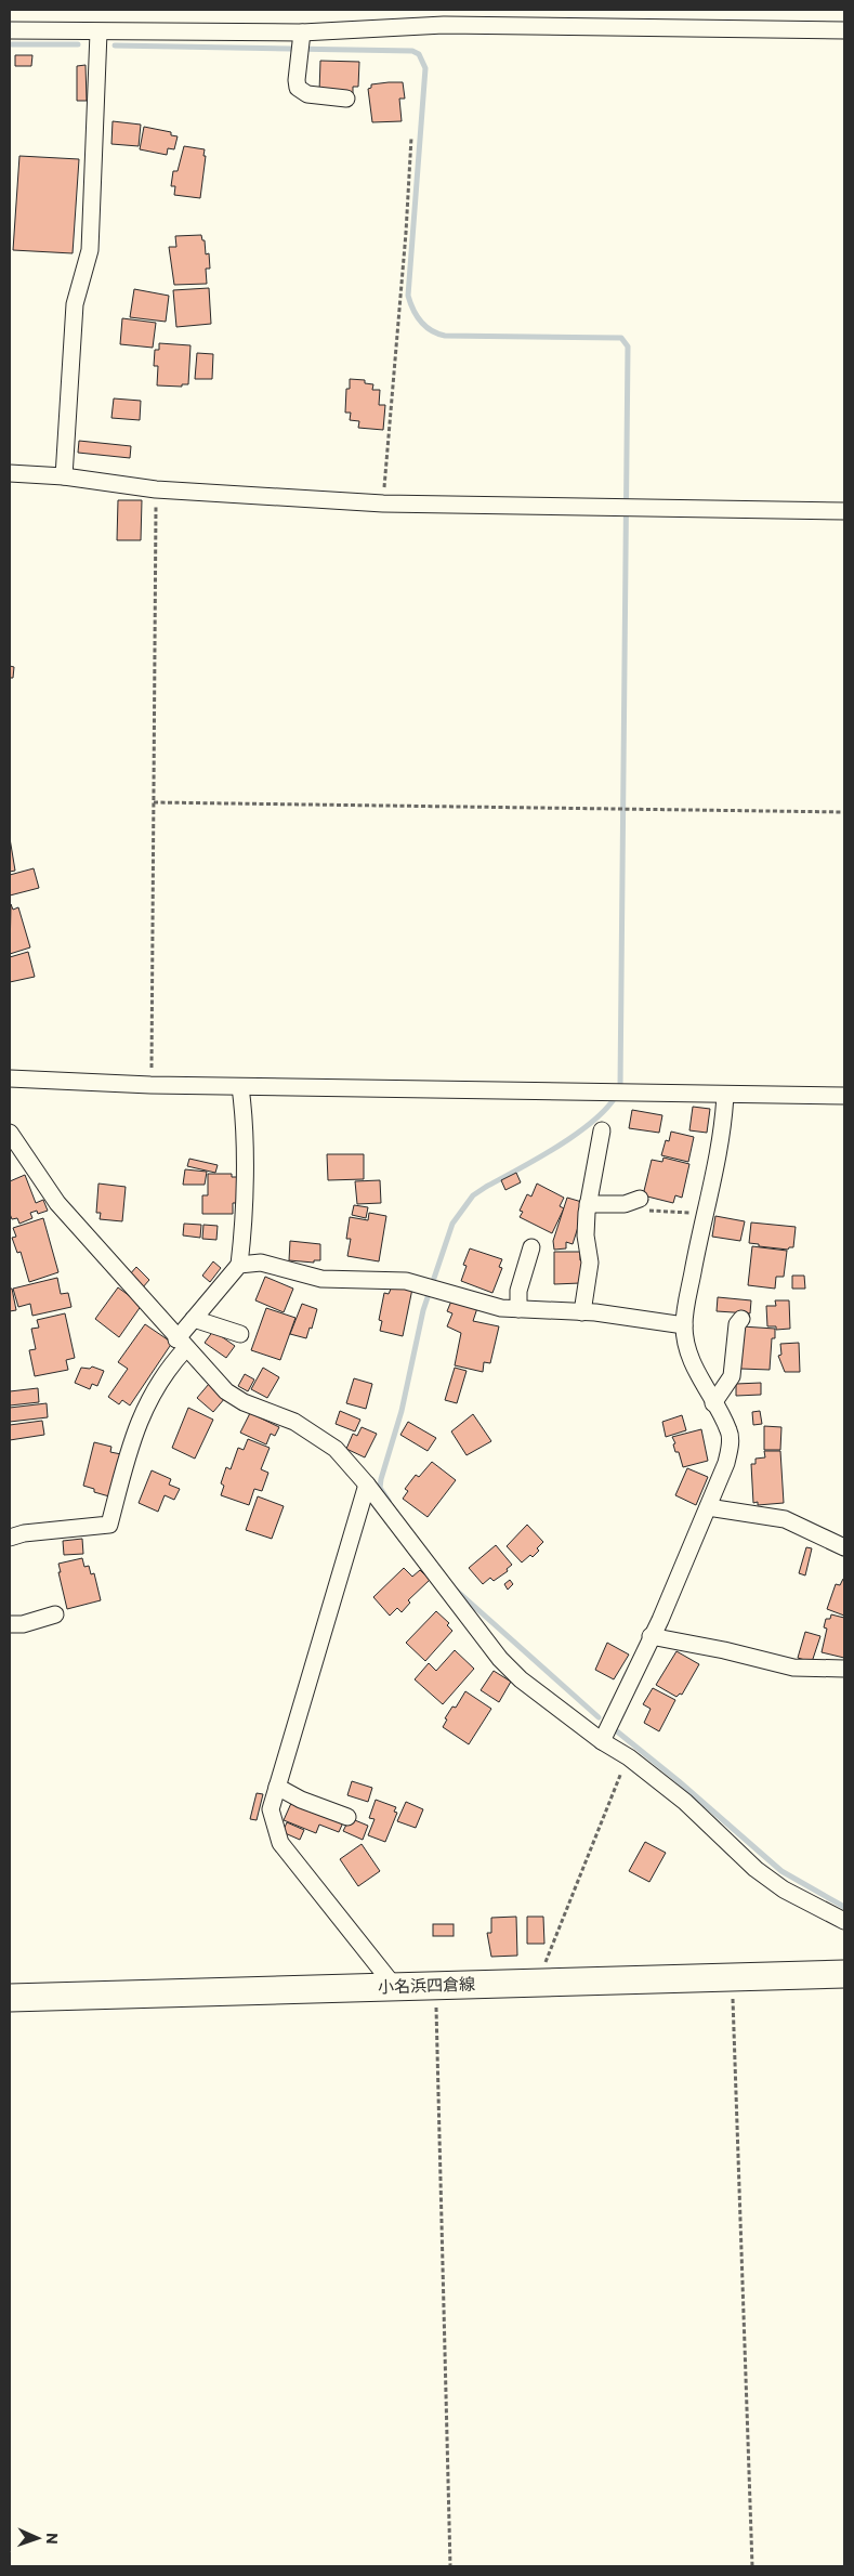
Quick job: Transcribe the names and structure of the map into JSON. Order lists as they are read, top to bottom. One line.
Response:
{"streets":{"main road":["小名浜四倉線"]},"north":"right"}
